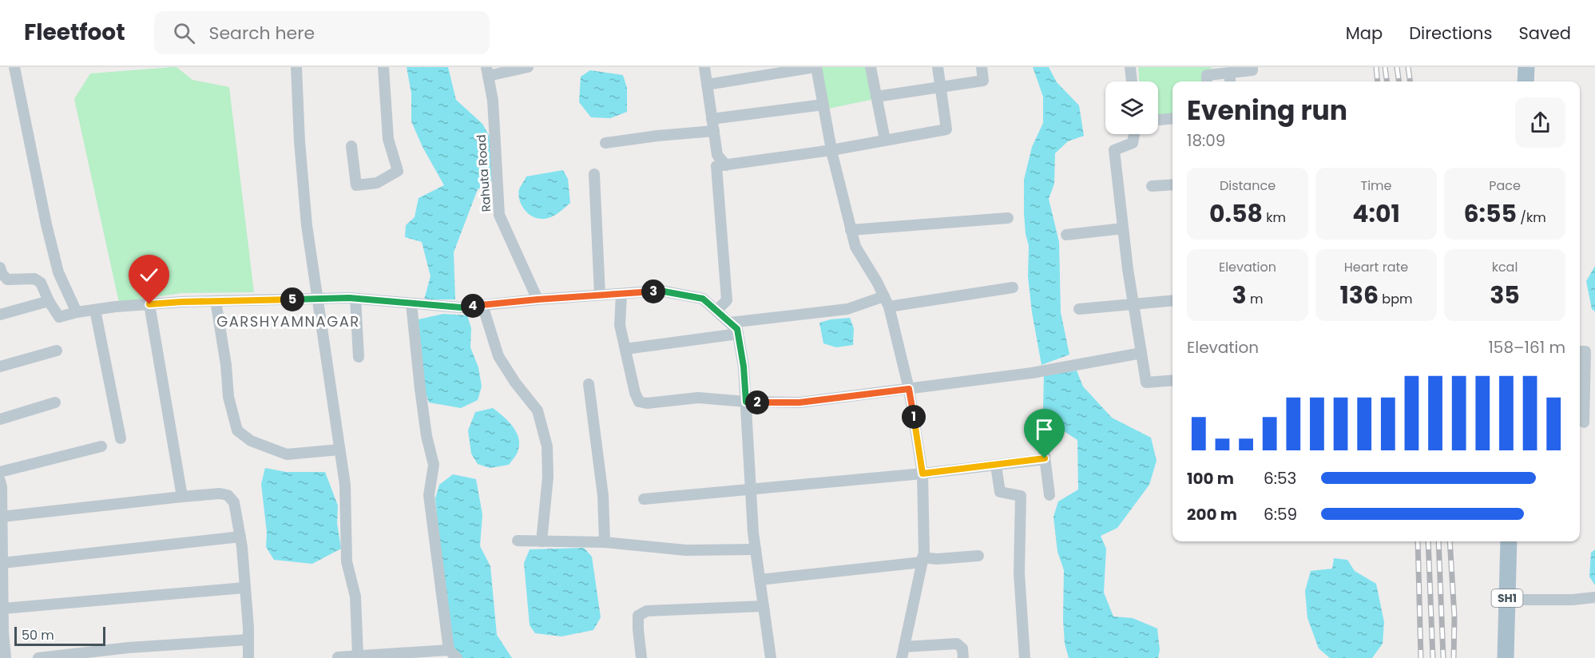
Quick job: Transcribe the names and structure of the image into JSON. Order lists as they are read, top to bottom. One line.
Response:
{"streets":{"main road":["SH1"],"street":["Rahuta Road"]},"districts":["GARSHYAMNAGAR"],"scale_bar":"50 m","page":{"header":"Fleetfoot","search":"Search here","nav":["Map","Directions","Saved"],"heading":["Evening run","18:09"],"stats":[["Distance","0.58 km"],["Time","4:01"],["Pace","6:55 /km"],["Elevation","3 m"],["Heart rate","136 bpm"],["kcal","35"]],"pins":["3","5","4","2","1"],"chart":["Elevation","158–161 m"],"list":[{"name":"100 m","note":"6:53"},{"name":"200 m","note":"6:59"}],"scale":"50 m"}}
